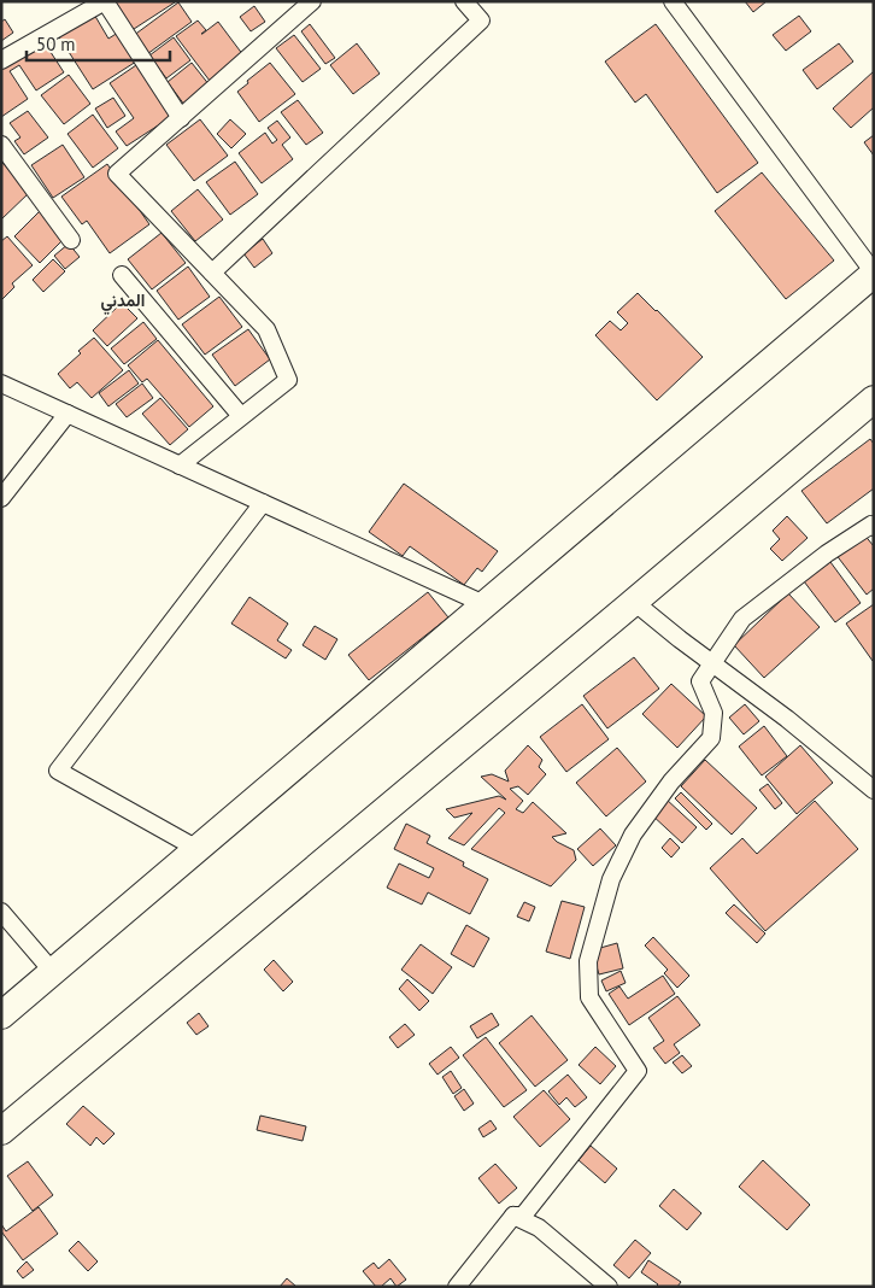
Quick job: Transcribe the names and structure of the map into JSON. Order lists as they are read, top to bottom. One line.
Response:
{"districts":["المدني"],"scale_bar":"50 m"}
